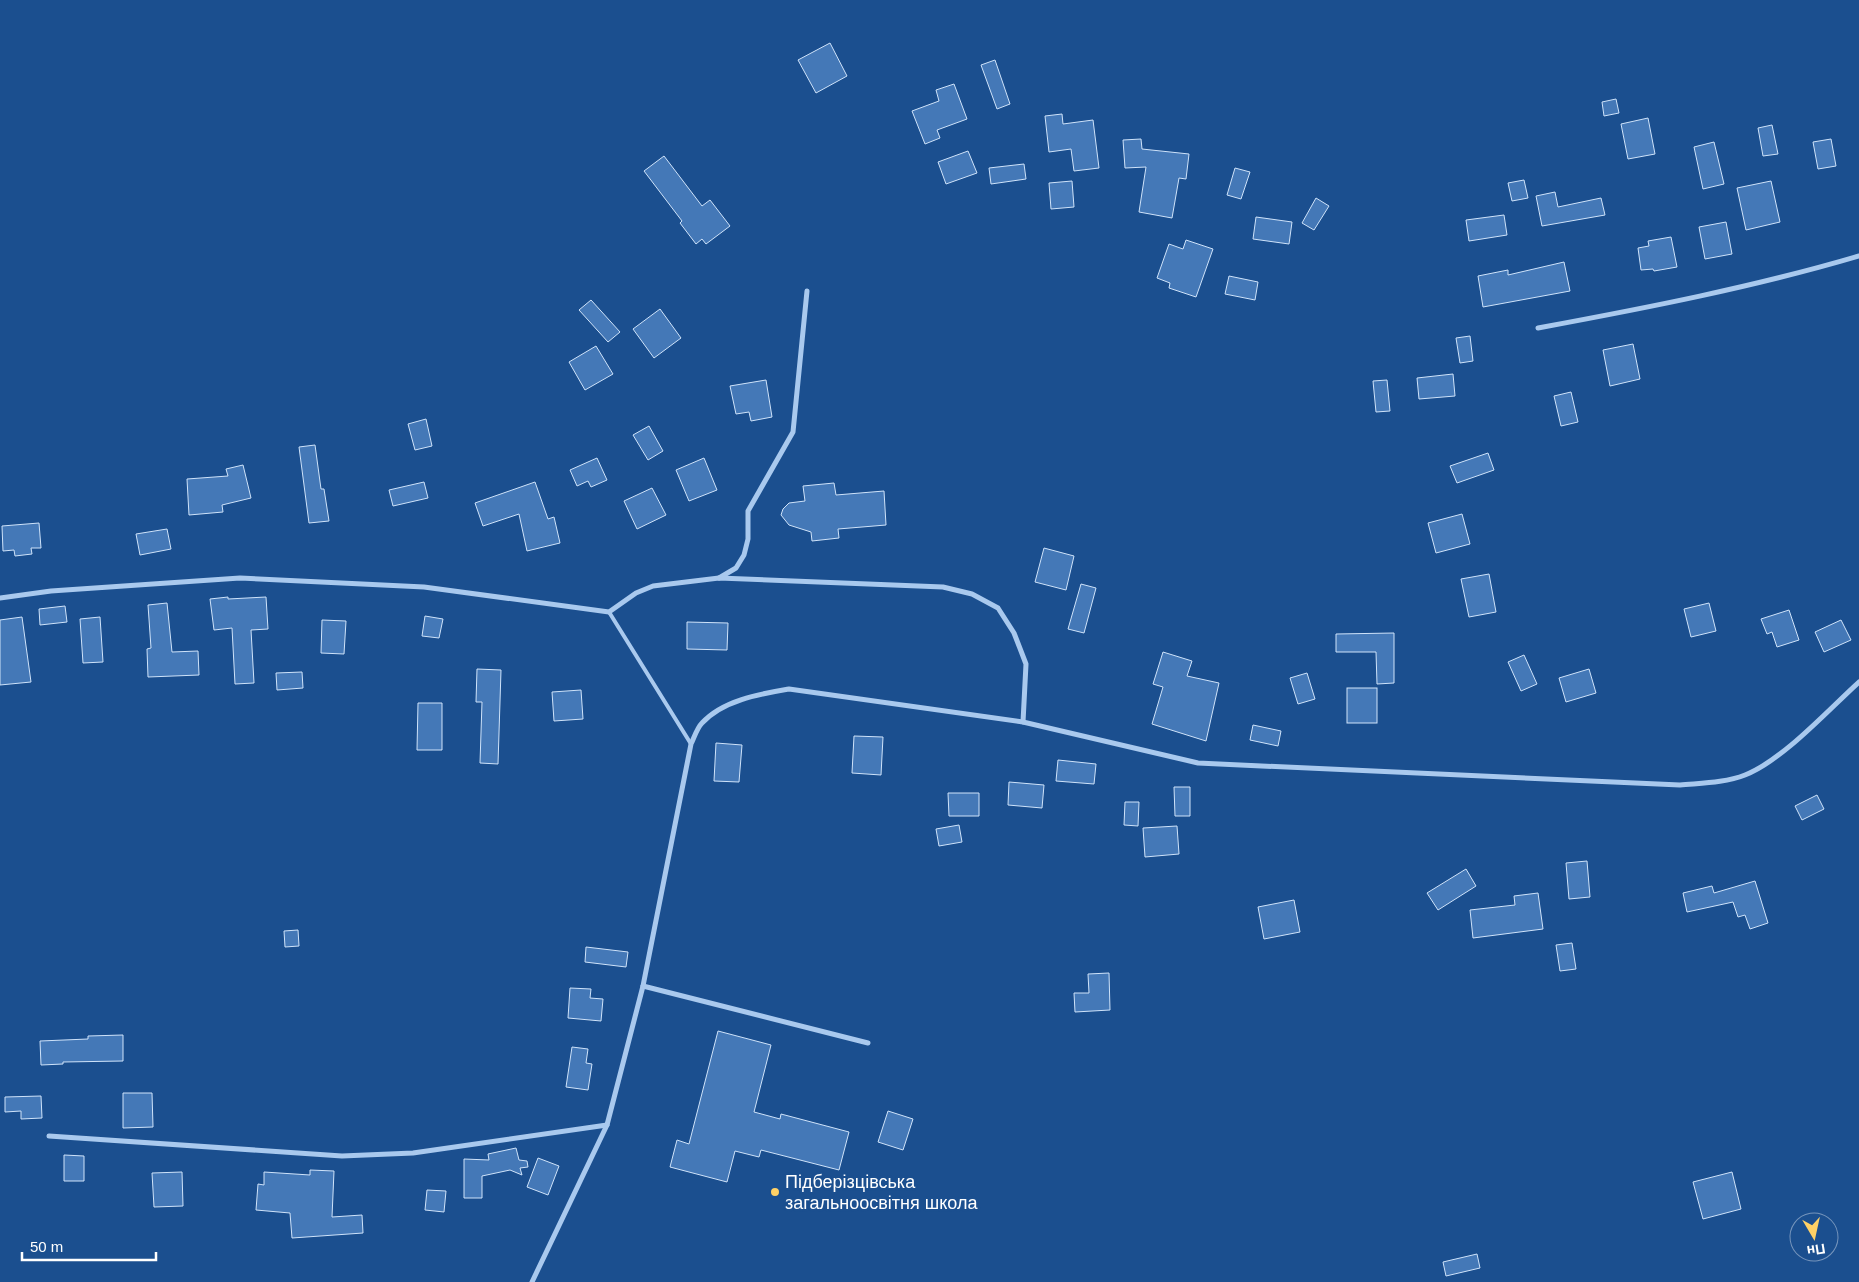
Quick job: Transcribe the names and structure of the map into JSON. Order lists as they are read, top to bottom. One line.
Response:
{"places":["Підберізцівська загальноосвітня школа"],"scale_bar":"50 m","north":"bottom"}
